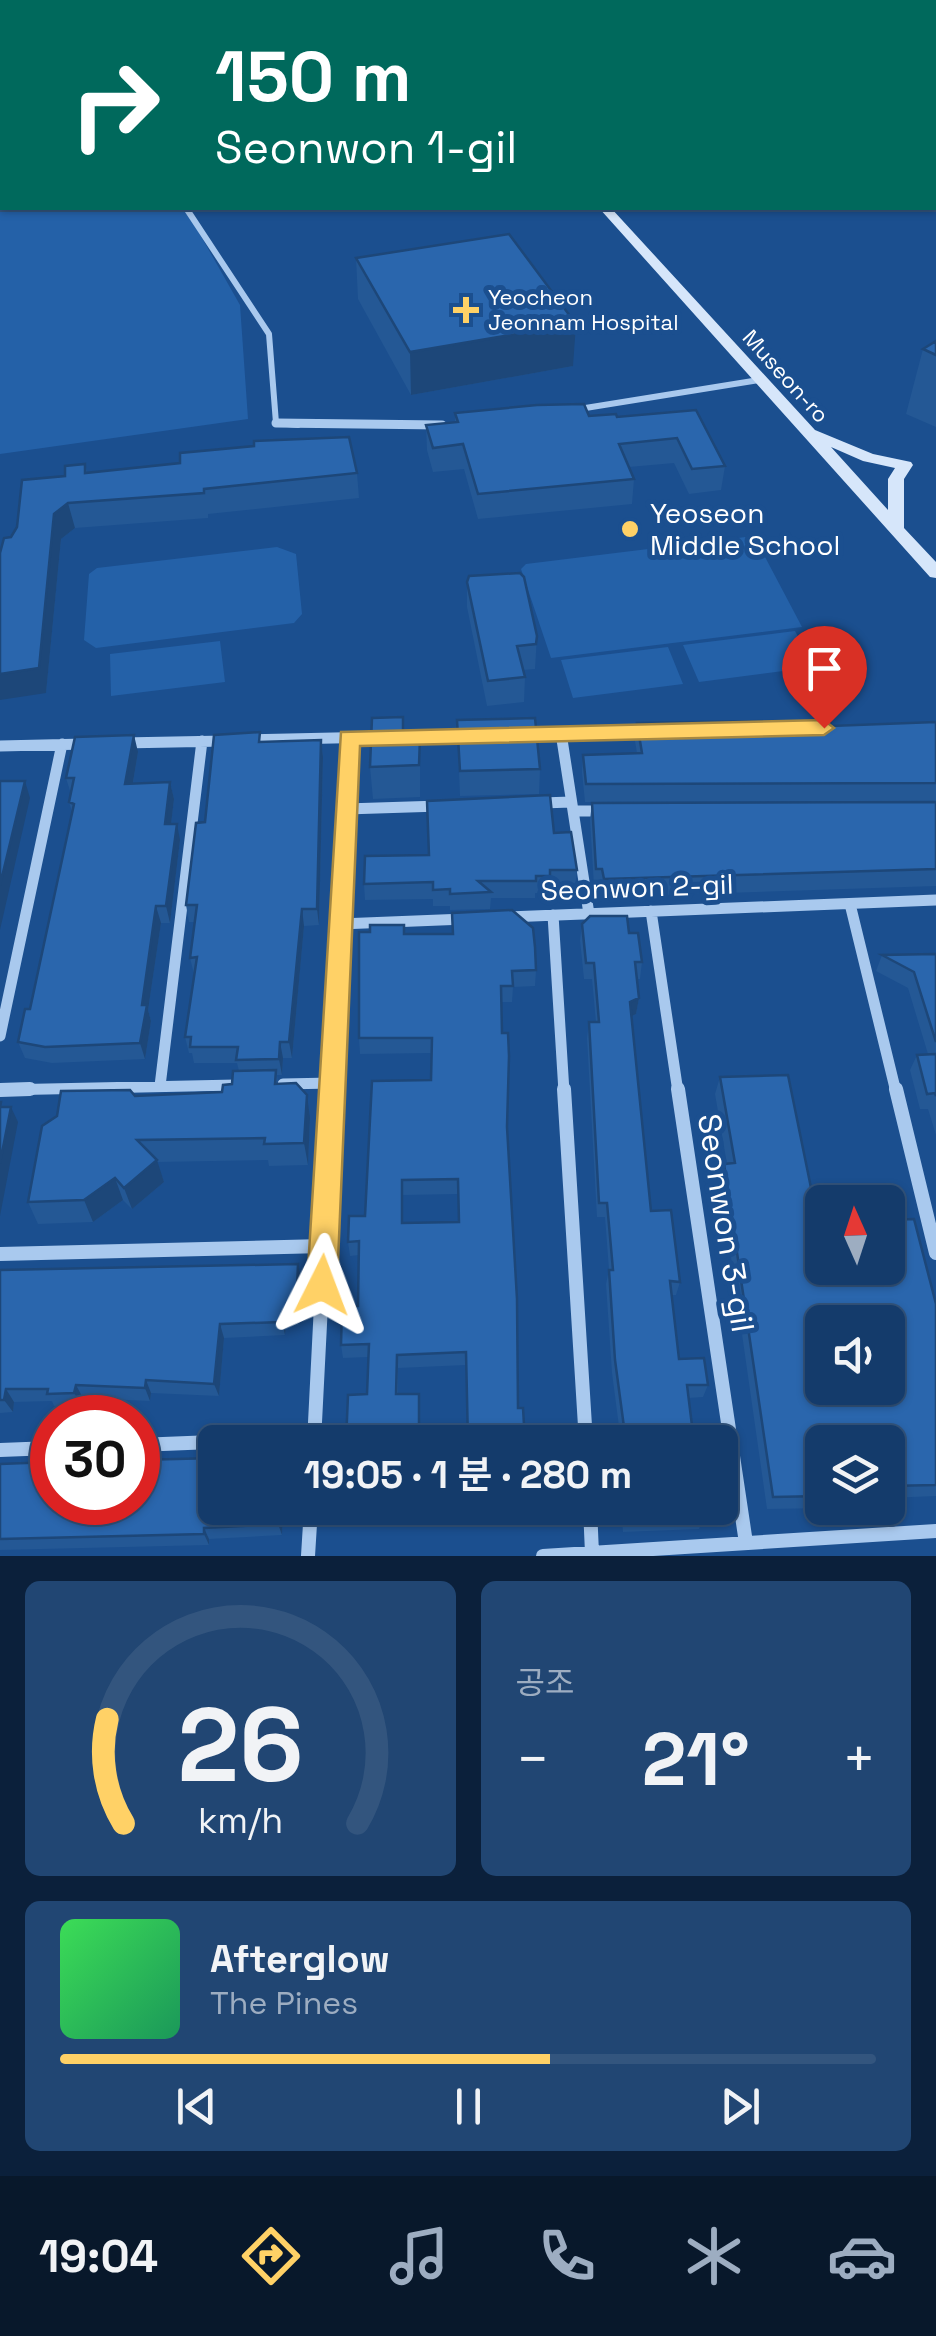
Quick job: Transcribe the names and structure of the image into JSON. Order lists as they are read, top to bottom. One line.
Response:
{"streets":{"street":["Museon-ro","Seonwon 2-gil","Seonwon 3-gil"]},"crossings":[["Seonwon 2-gil","Seonwon 3-gil"]],"places":{"health":["Yeocheon Jeonnam Hospital"],"other":["Yeoseon Middle School"]},"north":"top","page":{"turn":["150 m","Seonwon 1-gil"],"limit":"30","trip":"19:05 · 1 분 · 280 m","tile":"공조","heat":["−","21°","+"],"song":["Afterglow","The Pines"],"tabs":"19:04","gauge":["26","km/h"]}}
